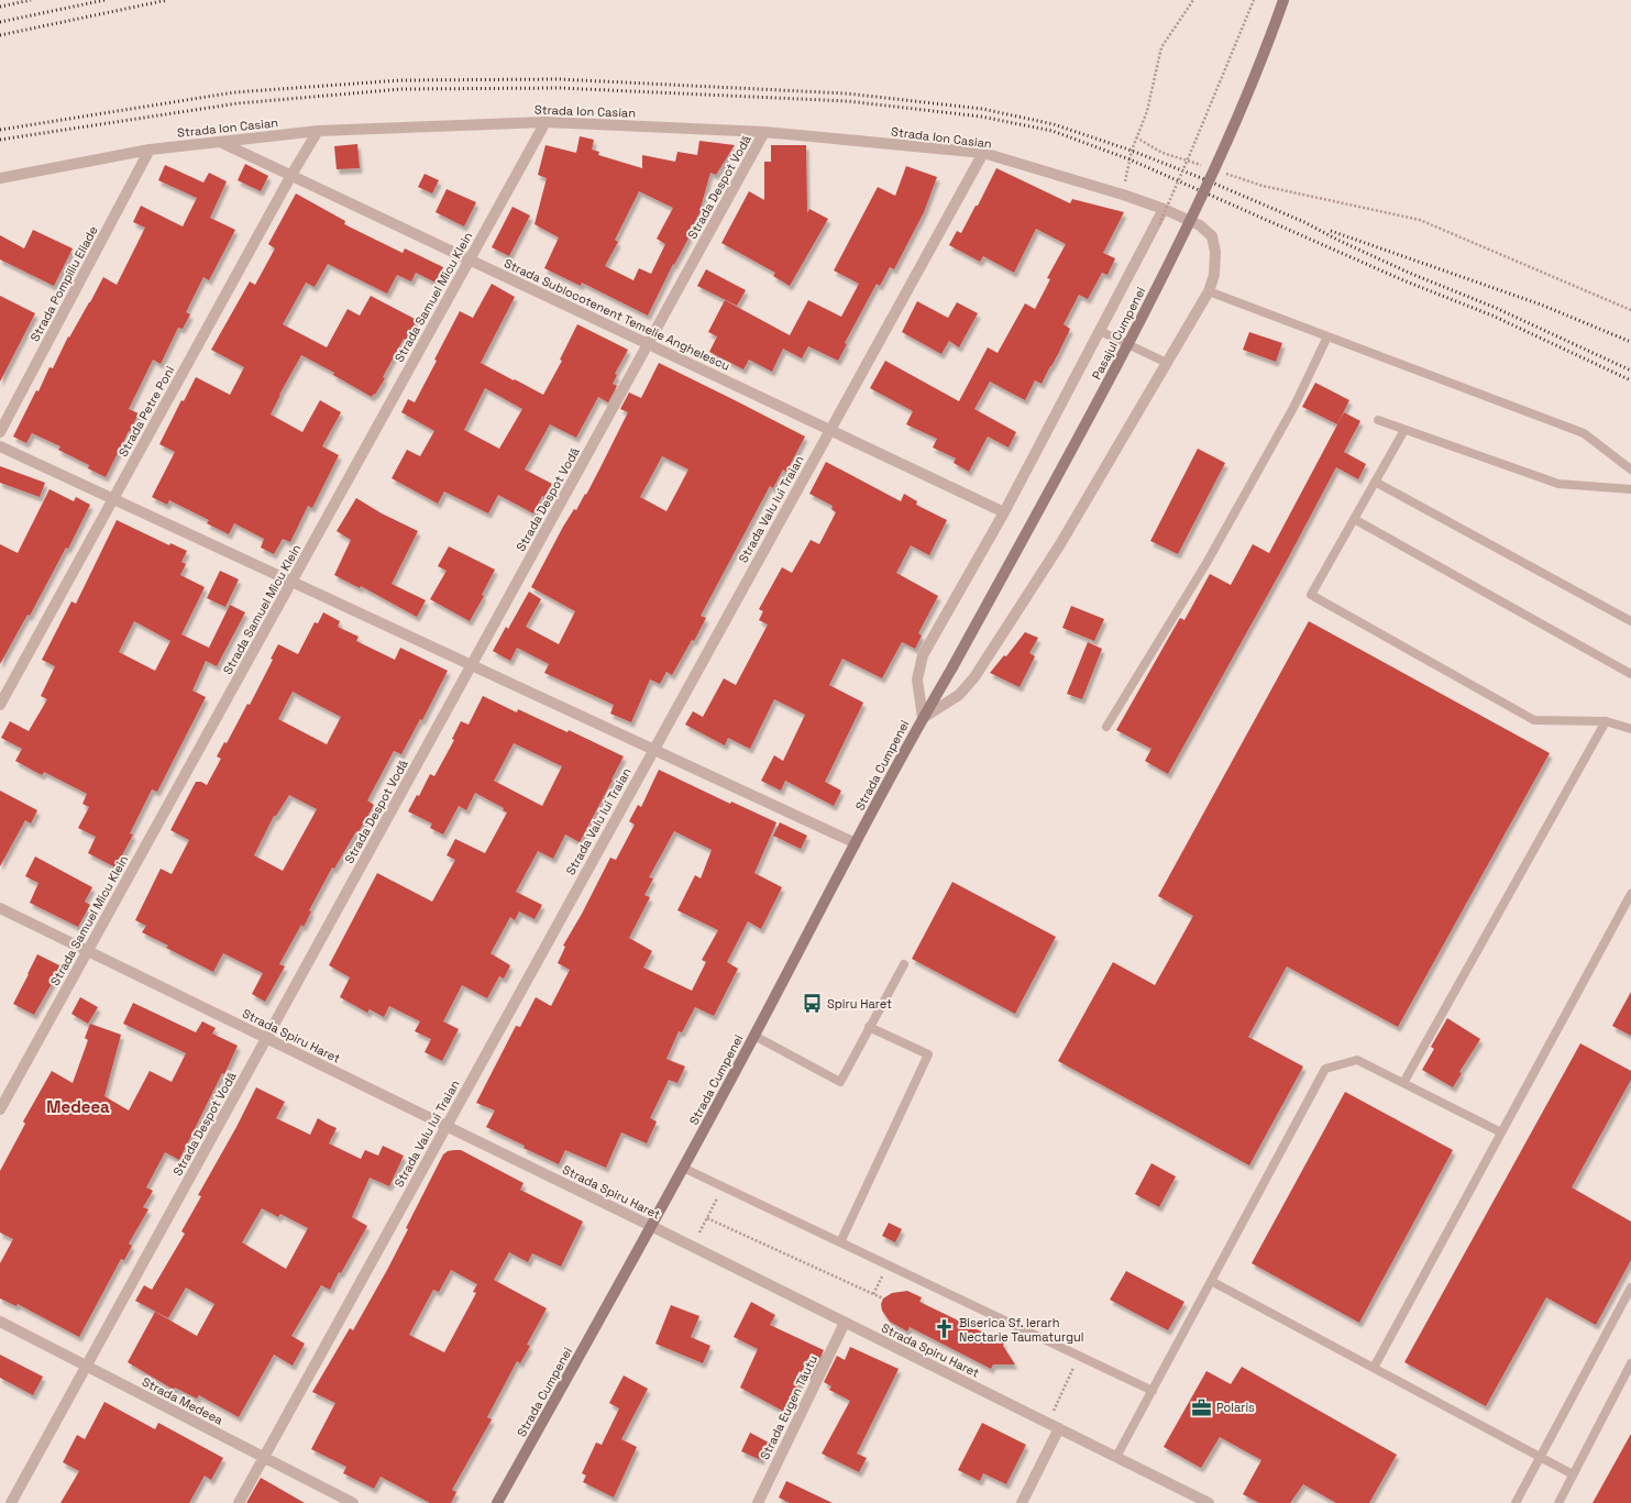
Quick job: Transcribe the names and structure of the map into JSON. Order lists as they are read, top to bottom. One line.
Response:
{"streets":{"main road":["Pasajul Cumpenei","Strada Cumpenei"],"street":["Strada Ion Casian","Strada Despot Vodă","Strada Pompiliu Eliade","Strada Samuel Micu Klein","Strada Sublocotenent Temelie Anghelescu","Strada Petre Poni","Strada Valu lui Traian","Strada Spiru Haret","Strada Medeea","Strada Eugen Tăutu"]},"crossings":[["Strada Ion Casian","Strada Despot Vodă"],["Strada Ion Casian","Strada Pompiliu Eliade"],["Strada Ion Casian","Strada Samuel Micu Klein"],["Strada Ion Casian","Strada Sublocotenent Temelie Anghelescu"],["Strada Ion Casian","Strada Petre Poni"],["Strada Ion Casian","Strada Valu lui Traian"],["Strada Ion Casian","Strada Cumpenei"],["Strada Despot Vodă","Strada Sublocotenent Temelie Anghelescu"],["Strada Despot Vodă","Strada Spiru Haret"],["Strada Despot Vodă","Strada Medeea"],["Strada Samuel Micu Klein","Strada Sublocotenent Temelie Anghelescu"],["Strada Samuel Micu Klein","Strada Spiru Haret"],["Strada Sublocotenent Temelie Anghelescu","Strada Petre Poni"],["Strada Sublocotenent Temelie Anghelescu","Strada Valu lui Traian"],["Pasajul Cumpenei","Strada Cumpenei"],["Strada Valu lui Traian","Strada Spiru Haret"],["Strada Valu lui Traian","Strada Medeea"],["Strada Cumpenei","Strada Spiru Haret"],["Strada Spiru Haret","Strada Eugen Tăutu"]],"districts":["Medeea"],"places":{"bus stop":["Spiru Haret"],"church":["Biserica Sf. Ierarh Nectarie Taumaturgul"],"office":["Polaris"]}}
